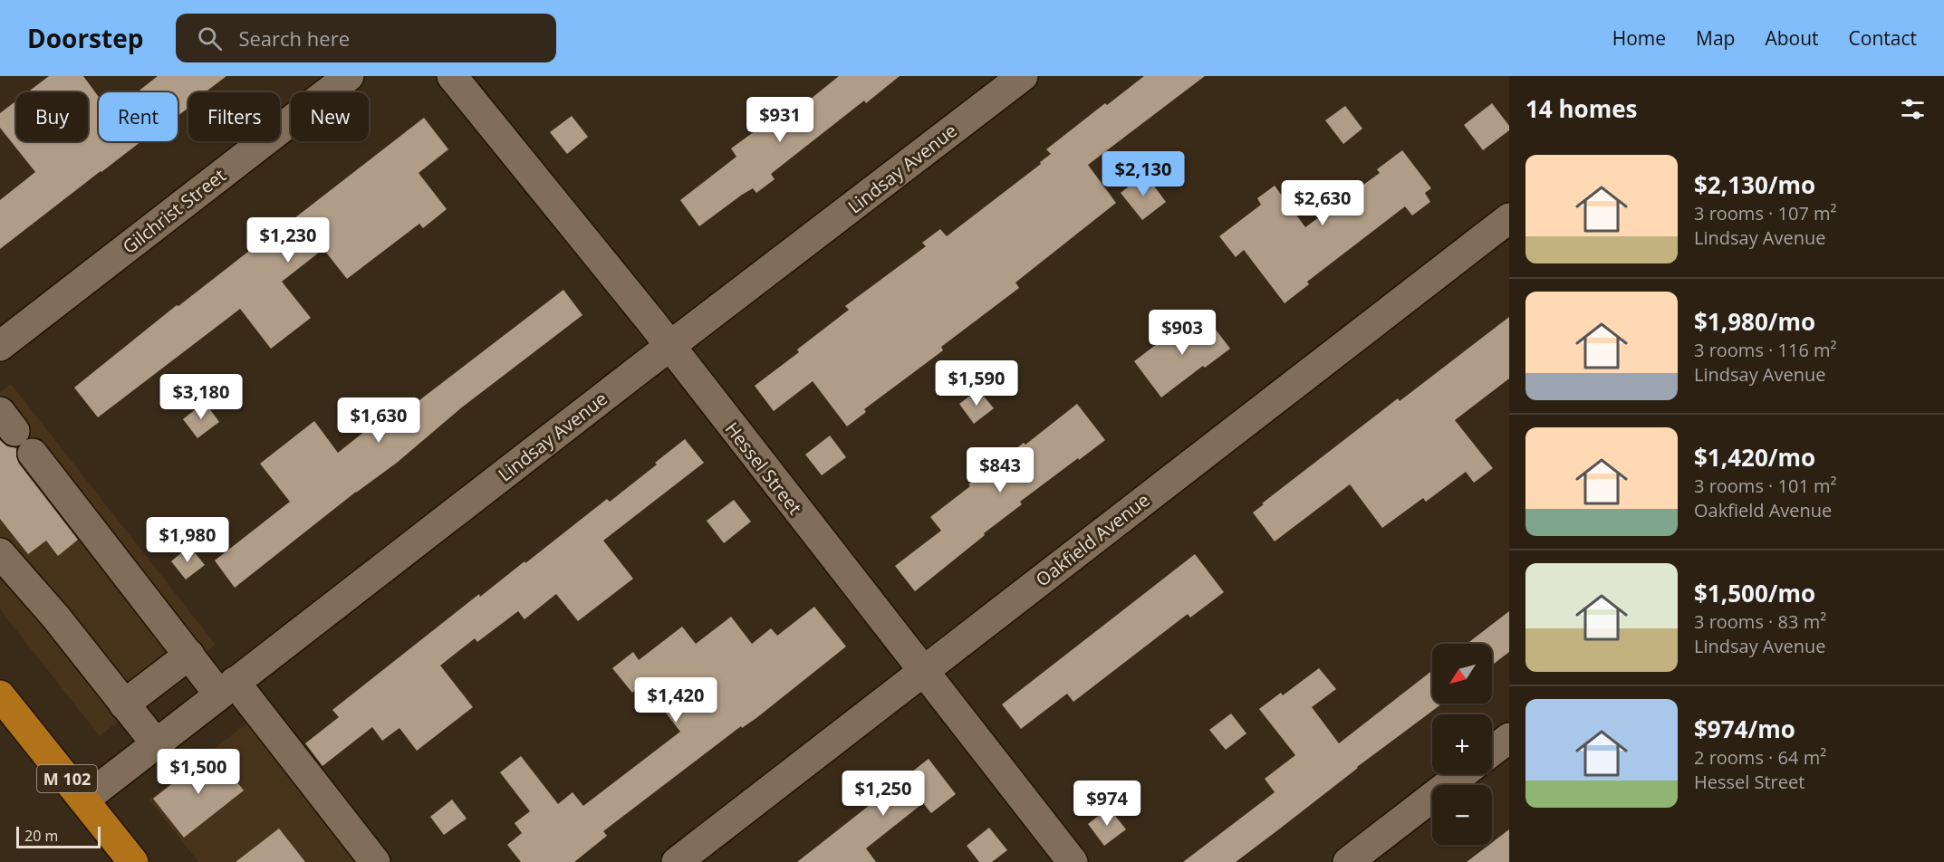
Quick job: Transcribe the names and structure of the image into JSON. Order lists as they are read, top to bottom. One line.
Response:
{"streets":{"highway":["M 102"],"street":["Lindsay Avenue","Gilchrist Street","Hessel Street","Oakfield Avenue"]},"crossings":[["Lindsay Avenue","Hessel Street"],["Lindsay Avenue","M 102"],["Hessel Street","Oakfield Avenue"]],"scale_bar":"20 m","north":"bottom left","page":{"header":"Doorstep","search":"Search here","nav":["Home","Map","About","Contact"],"heading":"14 homes","chip":["Buy","Rent","Filters","New"],"price":["$931","$2,130","$2,630","$1,230","$903","$1,590","$3,180","$1,630","$843","$1,980","$1,420","$1,500","$1,250","$974"],"list":[{"name":"$2,130/mo","note":"3 rooms · 107 m² · Lindsay Avenue"},{"name":"$1,980/mo","note":"3 rooms · 116 m² · Lindsay Avenue"},{"name":"$1,420/mo","note":"3 rooms · 101 m² · Oakfield Avenue"},{"name":"$1,500/mo","note":"3 rooms · 83 m² · Lindsay Avenue"},{"name":"$974/mo","note":"2 rooms · 64 m² · Hessel Street"}],"map_buttons":["+","−"],"scale":"20 m"}}
